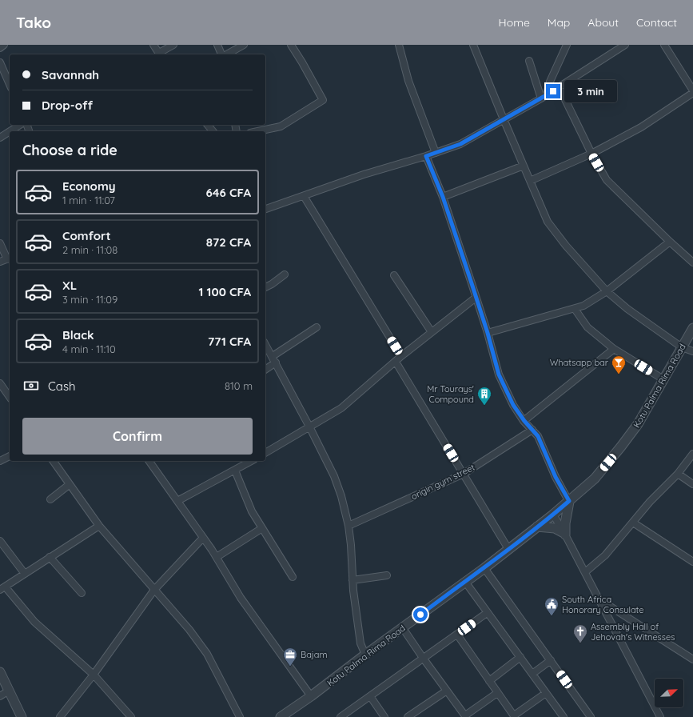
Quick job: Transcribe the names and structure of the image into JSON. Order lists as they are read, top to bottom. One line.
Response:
{"streets":{"street":["Kotu Palma Rima Road","origin gym street"]},"places":{"bar":["Whatsapp bar"],"building":["Mr Tourays' Compound"],"public building":["South Africa Honorary Consulate"],"church":["Assembly Hall of Jehovah's Witnesses"],"office":["Bajam"]},"north":"top right","page":{"header":"Tako","nav":["Home","Map","About","Contact"],"banner":["Savannah","Drop-off"],"bubble":"3 min","heading":"Choose a ride","list":[{"name":"Economy","note":"1 min · 11:07","value":"646 CFA"},{"name":"Comfort","note":"2 min · 11:08","value":"872 CFA"},{"name":"XL","note":"3 min · 11:09","value":"1 100 CFA"},{"name":"Black","note":"4 min · 11:10","value":"771 CFA"}],"pay":["Cash","810 m"],"buttons":"Confirm"}}
